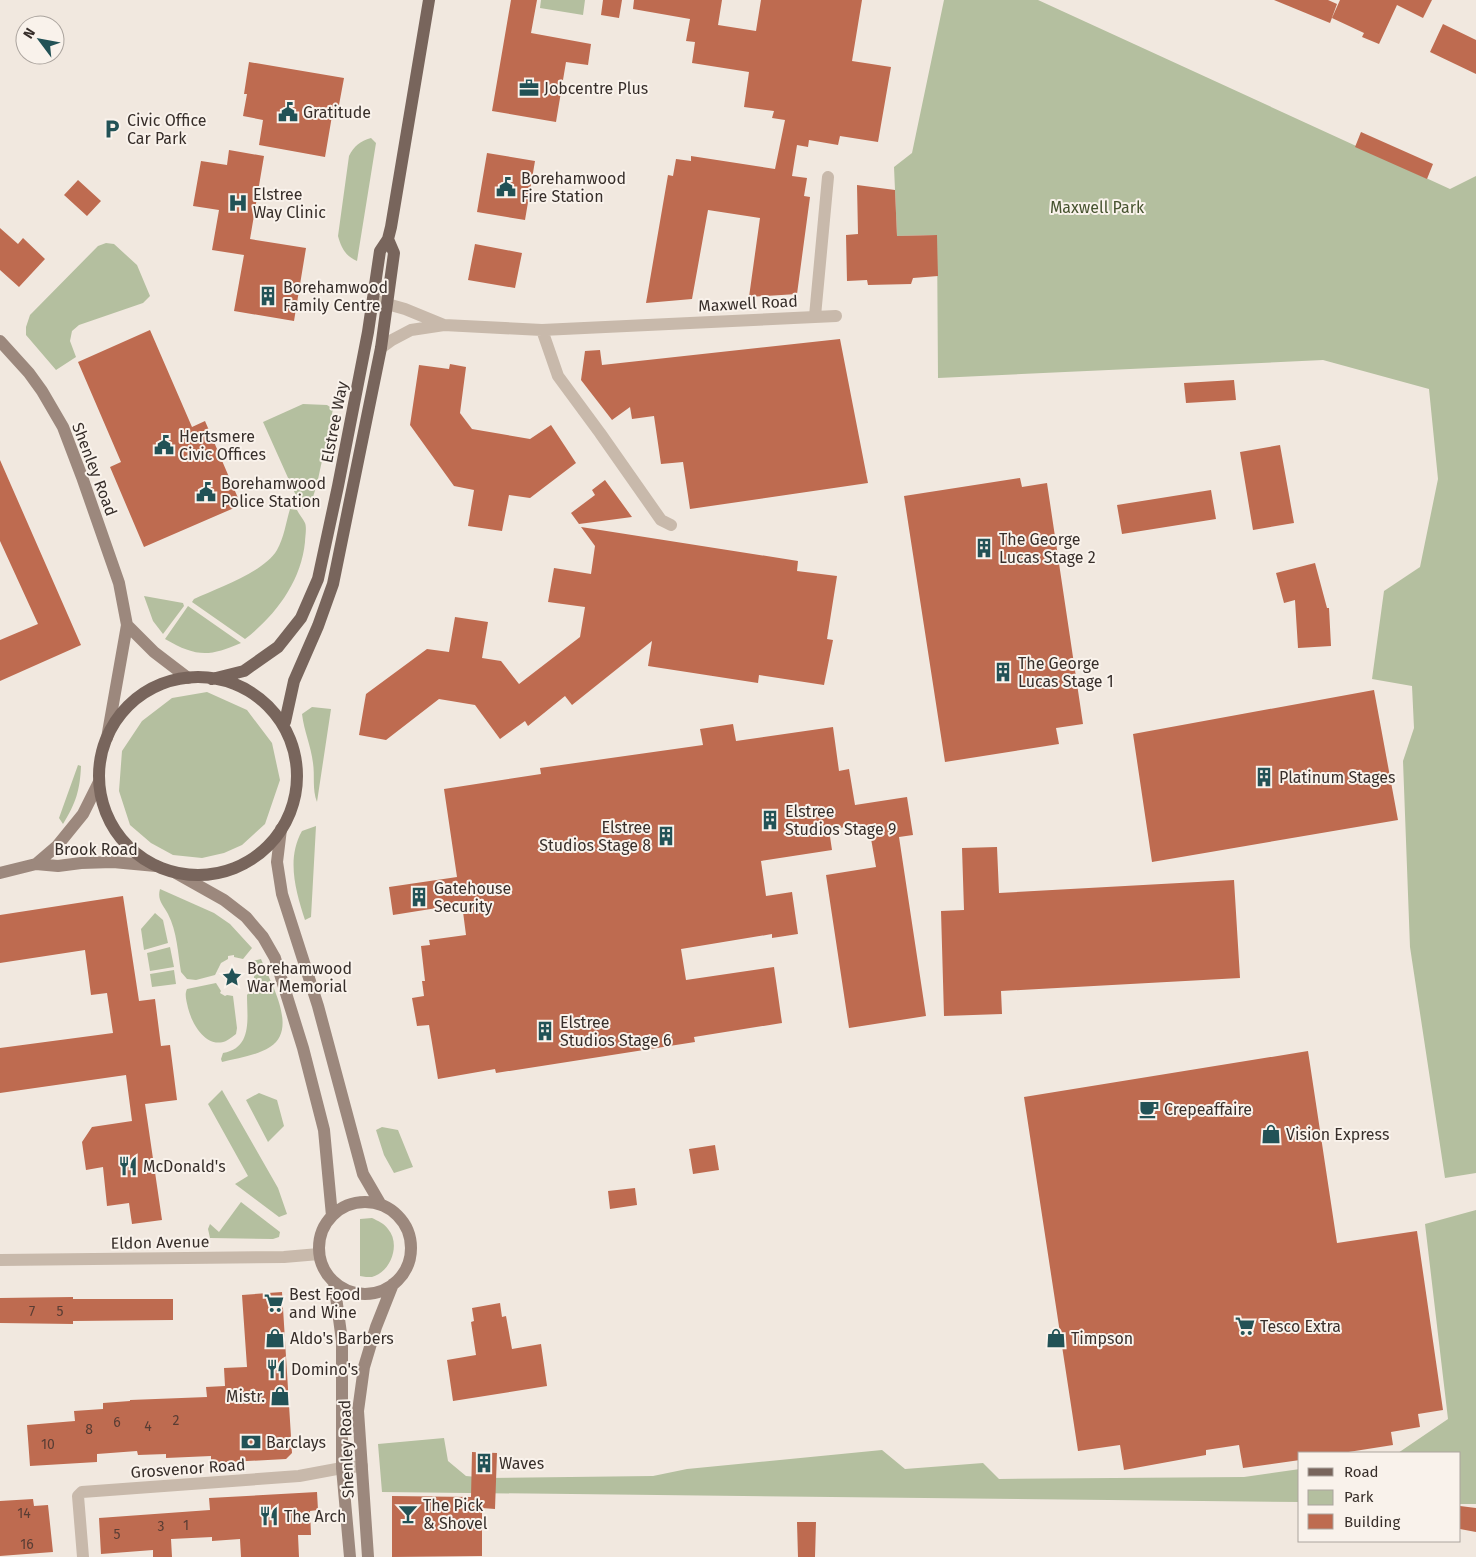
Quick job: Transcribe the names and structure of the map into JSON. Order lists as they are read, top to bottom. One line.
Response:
{"streets":{"main road":["Elstree Way","Shenley Road","Brook Road"],"street":["Maxwell Road","Eldon Avenue","Grosvenor Road"]},"crossings":[["Maxwell Road","Elstree Way"],["Shenley Road","Eldon Avenue"],["Shenley Road","Grosvenor Road"]],"parks":["Maxwell Park"],"places":{"office":["Jobcentre Plus"],"public building":["Gratitude","Borehamwood Fire Station","Hertsmere Civic Offices","Borehamwood Police Station"],"parking":["Civic Office Car Park"],"hospital":["Elstree Way Clinic"],"building":["Borehamwood Family Centre","The George Lucas Stage 2","The George Lucas Stage 1","Platinum Stages","Elstree Studios Stage 9","Elstree Studios Stage 8","Gatehouse Security","Elstree Studios Stage 6","Waves"],"place":["Borehamwood War Memorial"],"cafe":["Crepeaffaire"],"shop":["Vision Express","Aldo's Barbers","Timpson","Mistr."],"restaurant":["McDonald's","Domino's","The Arch"],"supermarket":["Best Food and Wine","Tesco Extra"],"bank":["Barclays"],"bar":["The Pick & Shovel"]},"house_numbers":["7","5","2","6","4","8","10","14","1","3","5","16"],"legend":["Road","Park","Building"],"north":"top left"}
